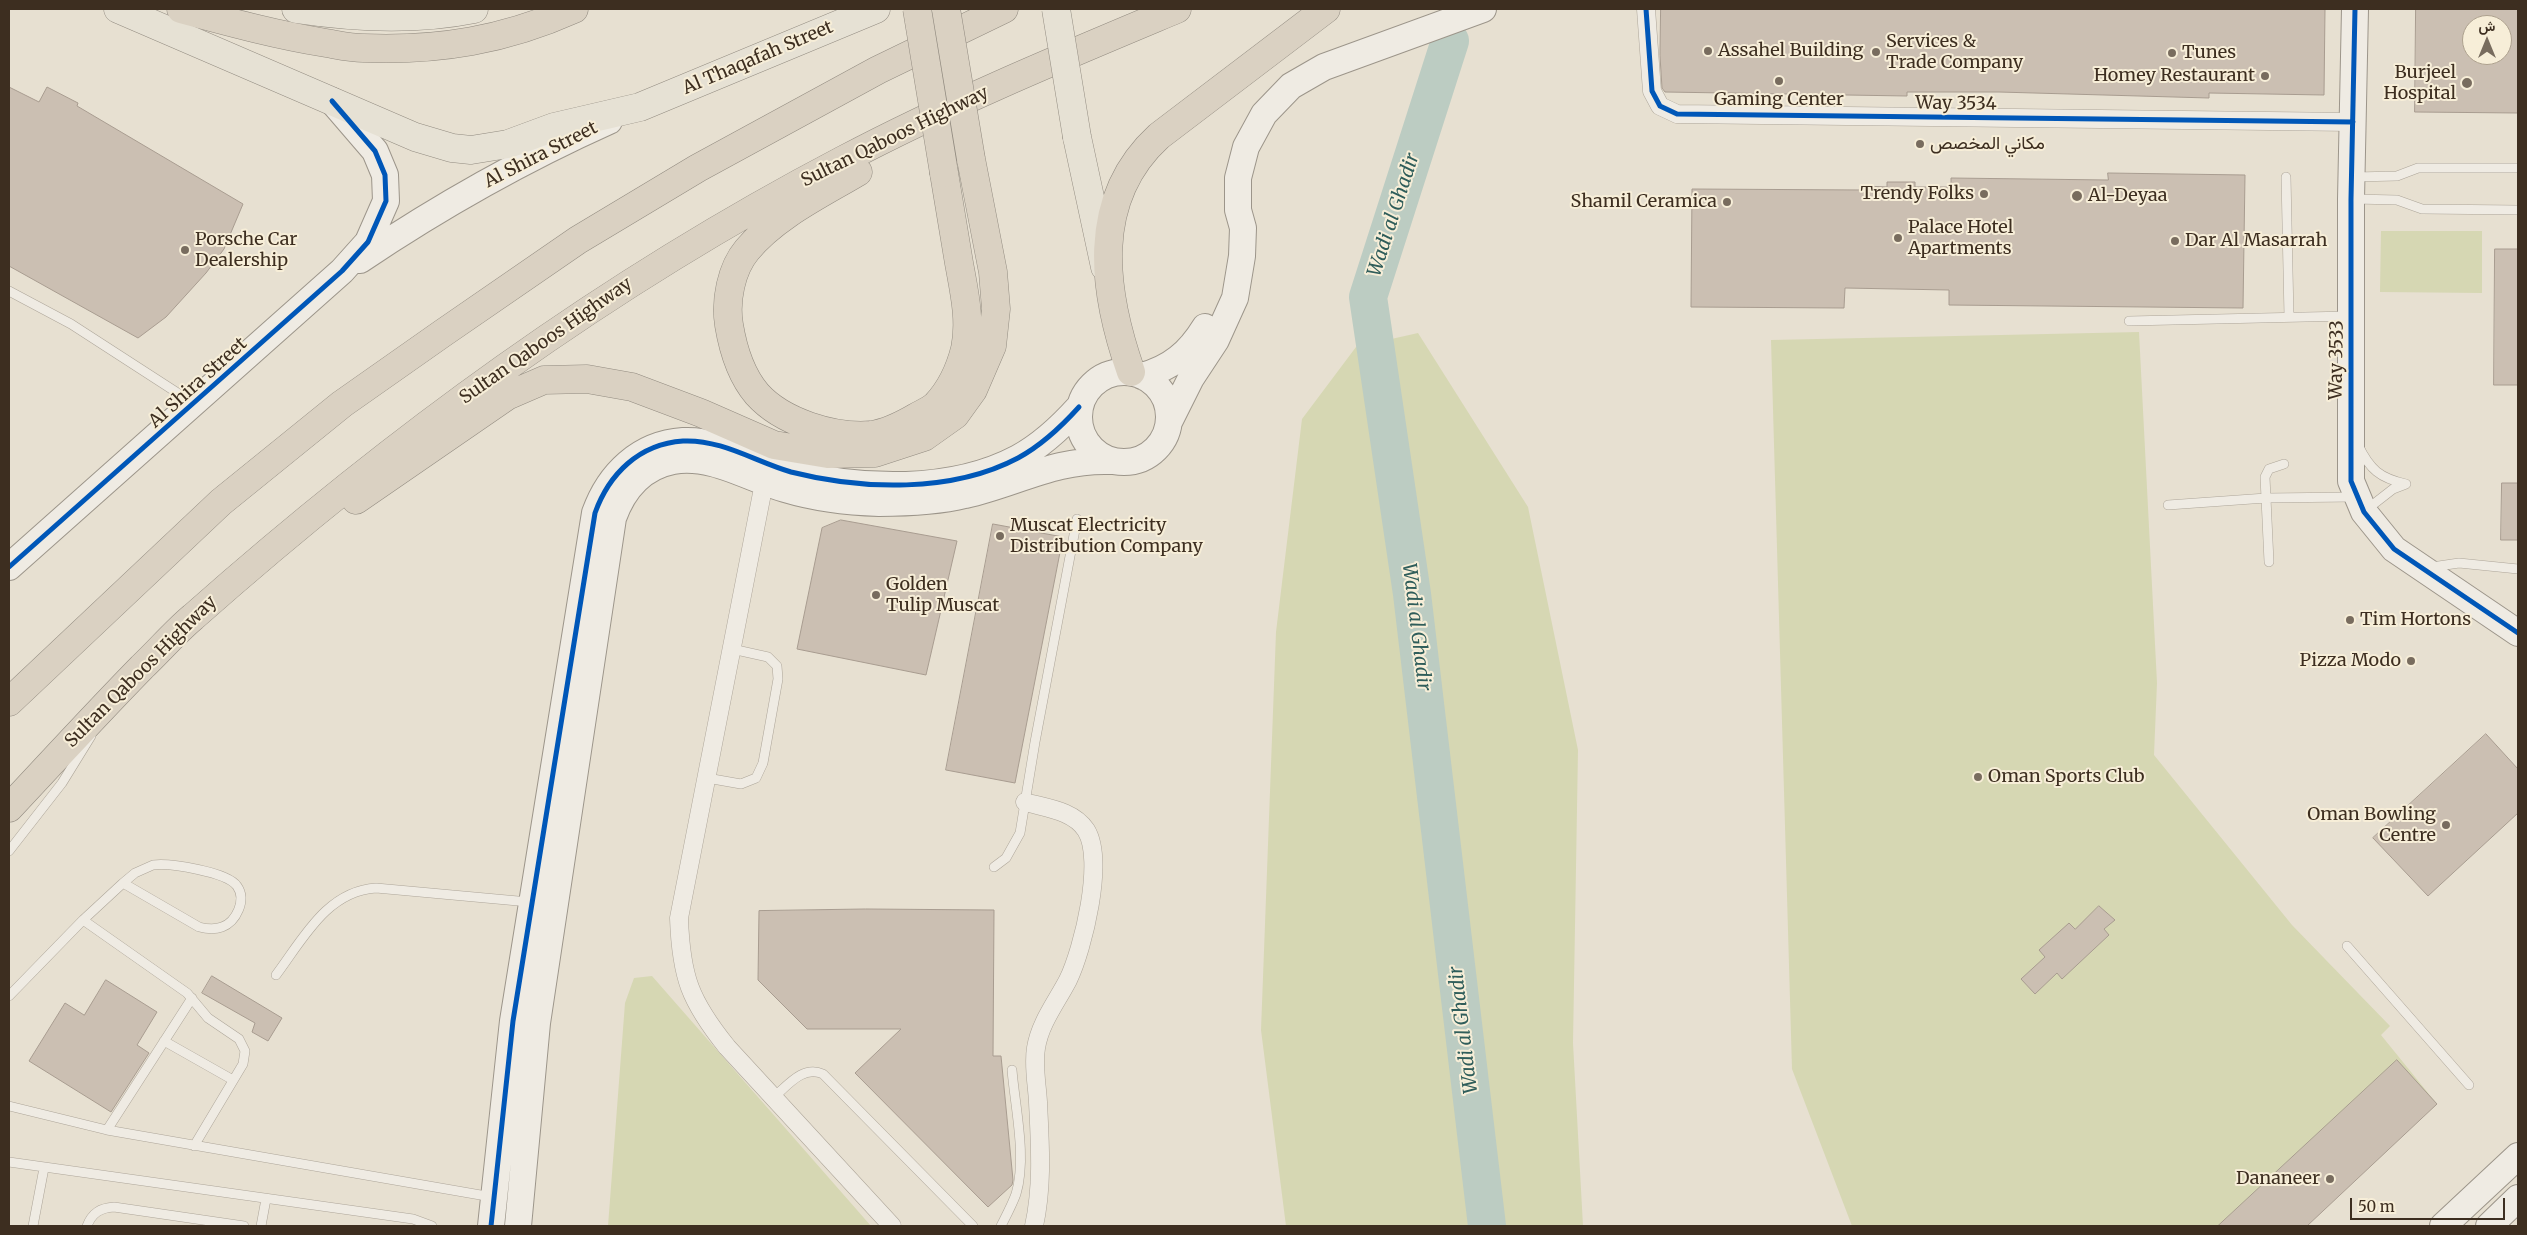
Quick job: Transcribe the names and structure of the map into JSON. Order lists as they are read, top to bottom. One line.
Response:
{"streets":{"highway":["Sultan Qaboos Highway"],"main road":["Al Thaqafah Street"],"street":["Way 3534","Al Shira Street","Way 3533"]},"crossings":[["Al Thaqafah Street","Al Shira Street"],["Way 3534","Way 3533"]],"water":["Wadi al Ghadir"],"places":["Assahel Building","Services & Trade Company","Tunes","Homey Restaurant","Gaming Center","Burjeel Hospital","مكاني المخصص","Trendy Folks","Al-Deyaa","Shamil Ceramica","Palace Hotel Apartments","Dar Al Masarrah","Porsche Car Dealership","Muscat Electricity Distribution Company","Golden Tulip Muscat","Tim Hortons","Pizza Modo","Oman Sports Club","Oman Bowling Centre","Dananeer"],"scale_bar":"50 m","north":"top"}
